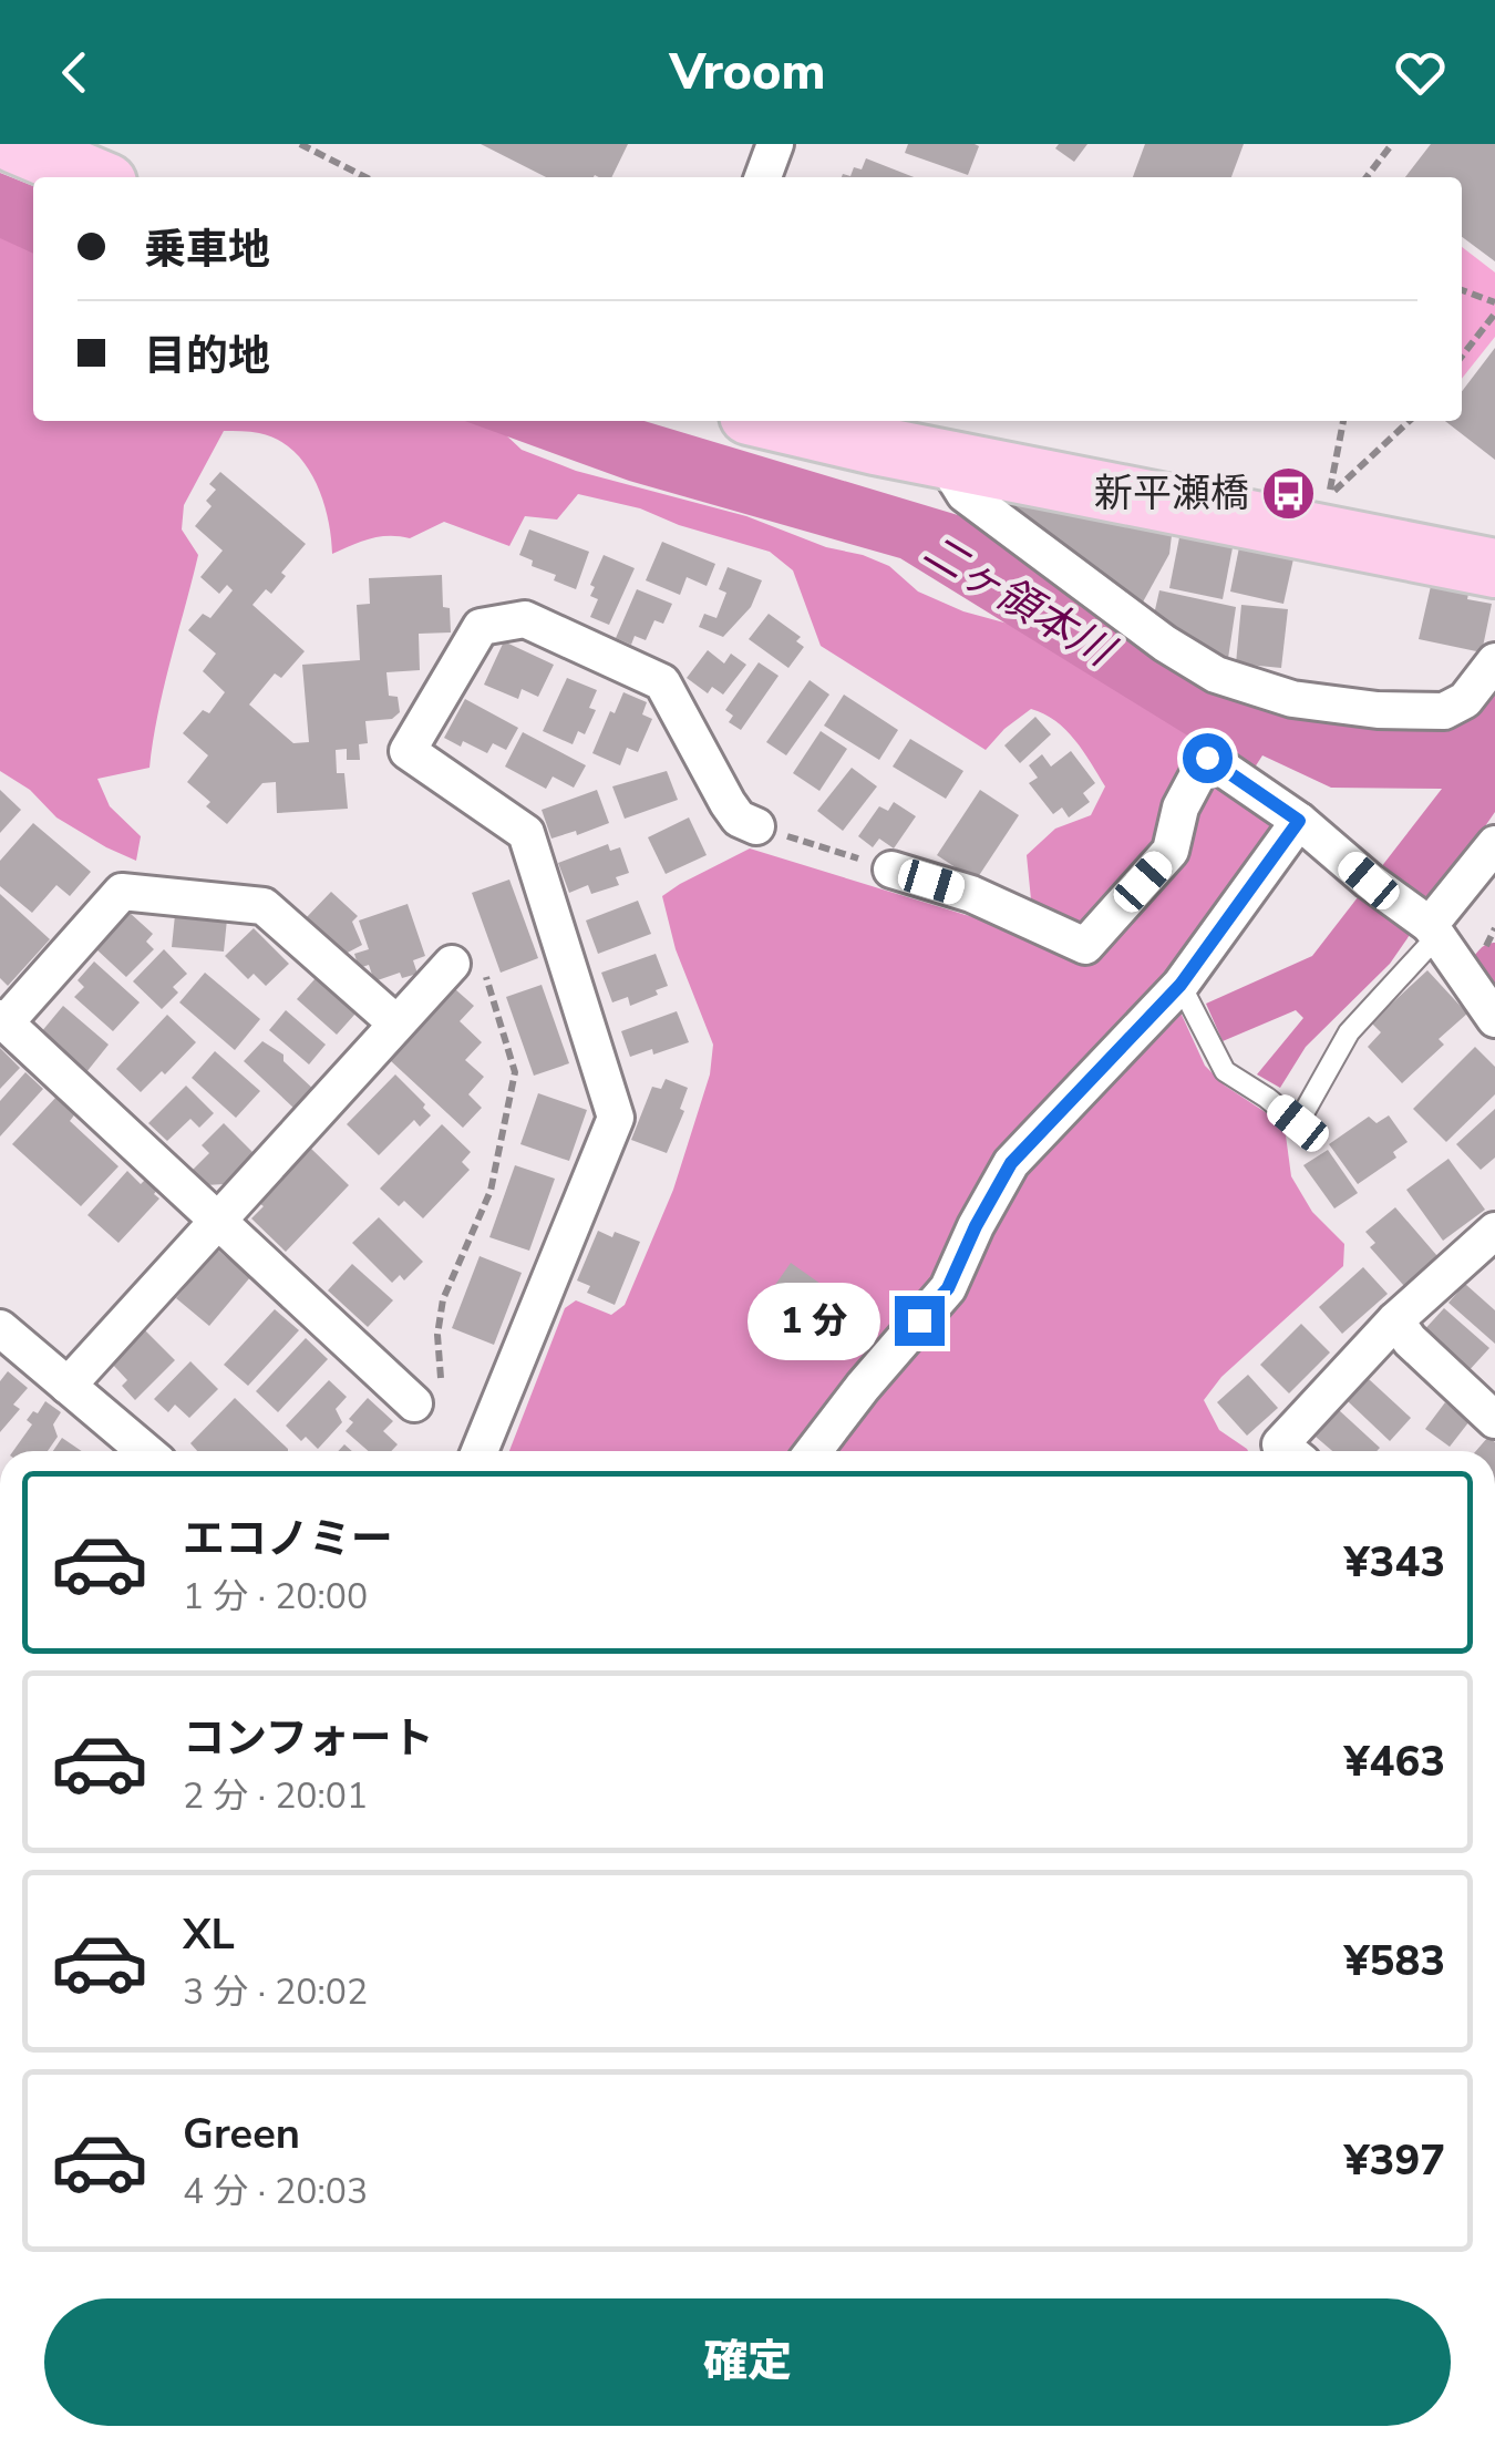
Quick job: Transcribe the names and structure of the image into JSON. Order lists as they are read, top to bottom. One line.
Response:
{"water":["二ヶ領本川"],"places":{"bus stop":["新平瀬橋"]},"page":{"header":"Vroom","banner":["乗車地","目的地"],"bubble":"1 分","list":[{"name":"エコノミー","note":"1 分 · 20:00","value":"¥343"},{"name":"コンフォート","note":"2 分 · 20:01","value":"¥463"},{"name":"XL","note":"3 分 · 20:02","value":"¥583"},{"name":"Green","note":"4 分 · 20:03","value":"¥397"}],"buttons":"確定"}}
